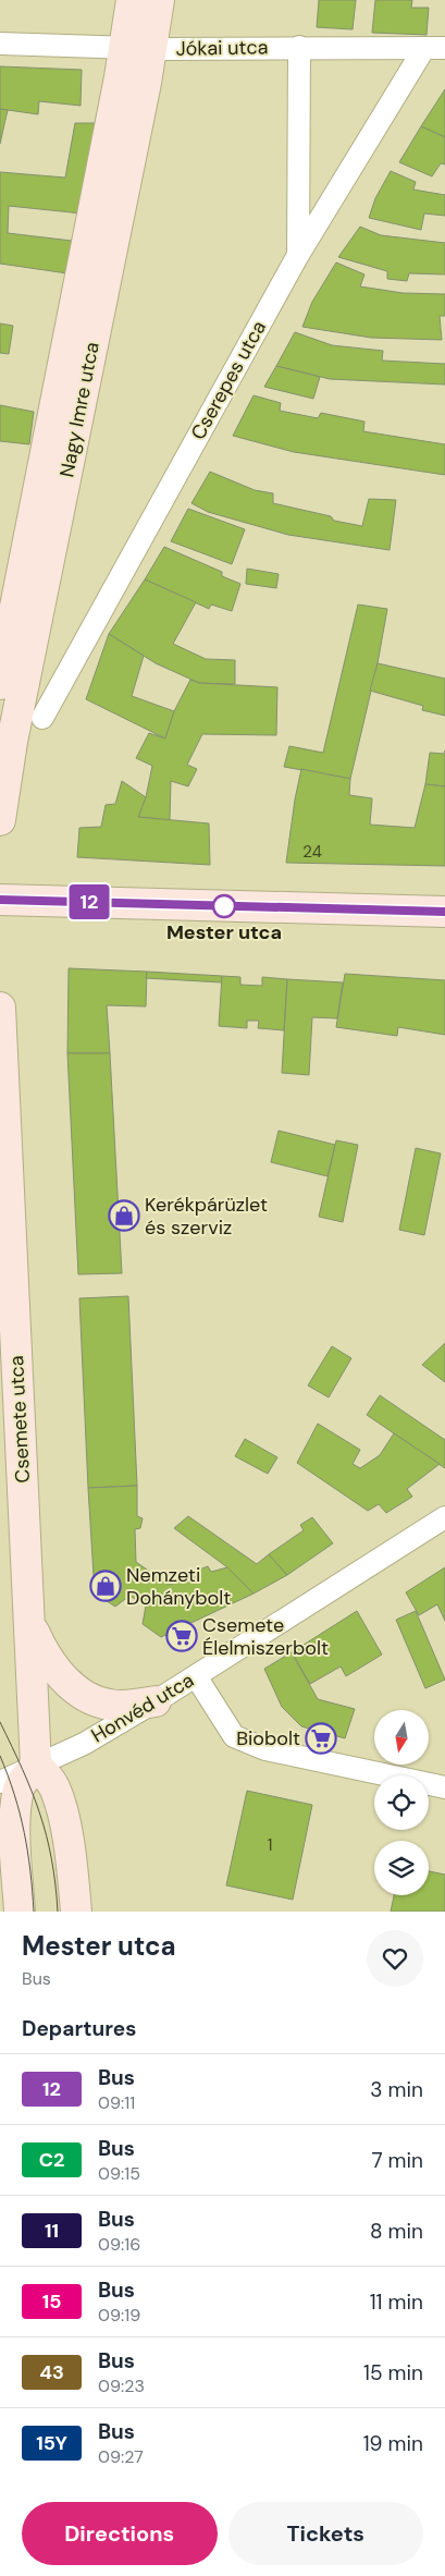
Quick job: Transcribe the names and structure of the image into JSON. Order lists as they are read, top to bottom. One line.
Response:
{"streets":{"street":["Jókai utca","Cserepes utca","Nagy Imre utca","Csemete utca","Honvéd utca"]},"crossings":[["Jókai utca","Cserepes utca"],["Jókai utca","Nagy Imre utca"],["Csemete utca","Honvéd utca"]],"places":{"other":["Mester utca"],"shop":["Kerékpárüzlet és szerviz","Nemzeti Dohánybolt"],"supermarket":["Csemete Élelmiszerbolt","Biobolt"]},"lines":["bus line 12"],"house_numbers":["24","1"],"north":"bottom","page":{"on_map":"12","heading":[["Mester utca","Bus"],"Departures"],"list":[{"mark":"12","name":"Bus","note":"09:11","value":"3 min"},{"mark":"C2","name":"Bus","note":"09:15","value":"7 min"},{"mark":"11","name":"Bus","note":"09:16","value":"8 min"},{"mark":"15","name":"Bus","note":"09:19","value":"11 min"},{"mark":"43","name":"Bus","note":"09:23","value":"15 min"},{"mark":"15Y","name":"Bus","note":"09:27","value":"19 min"}],"buttons":["Directions","Tickets"]}}
